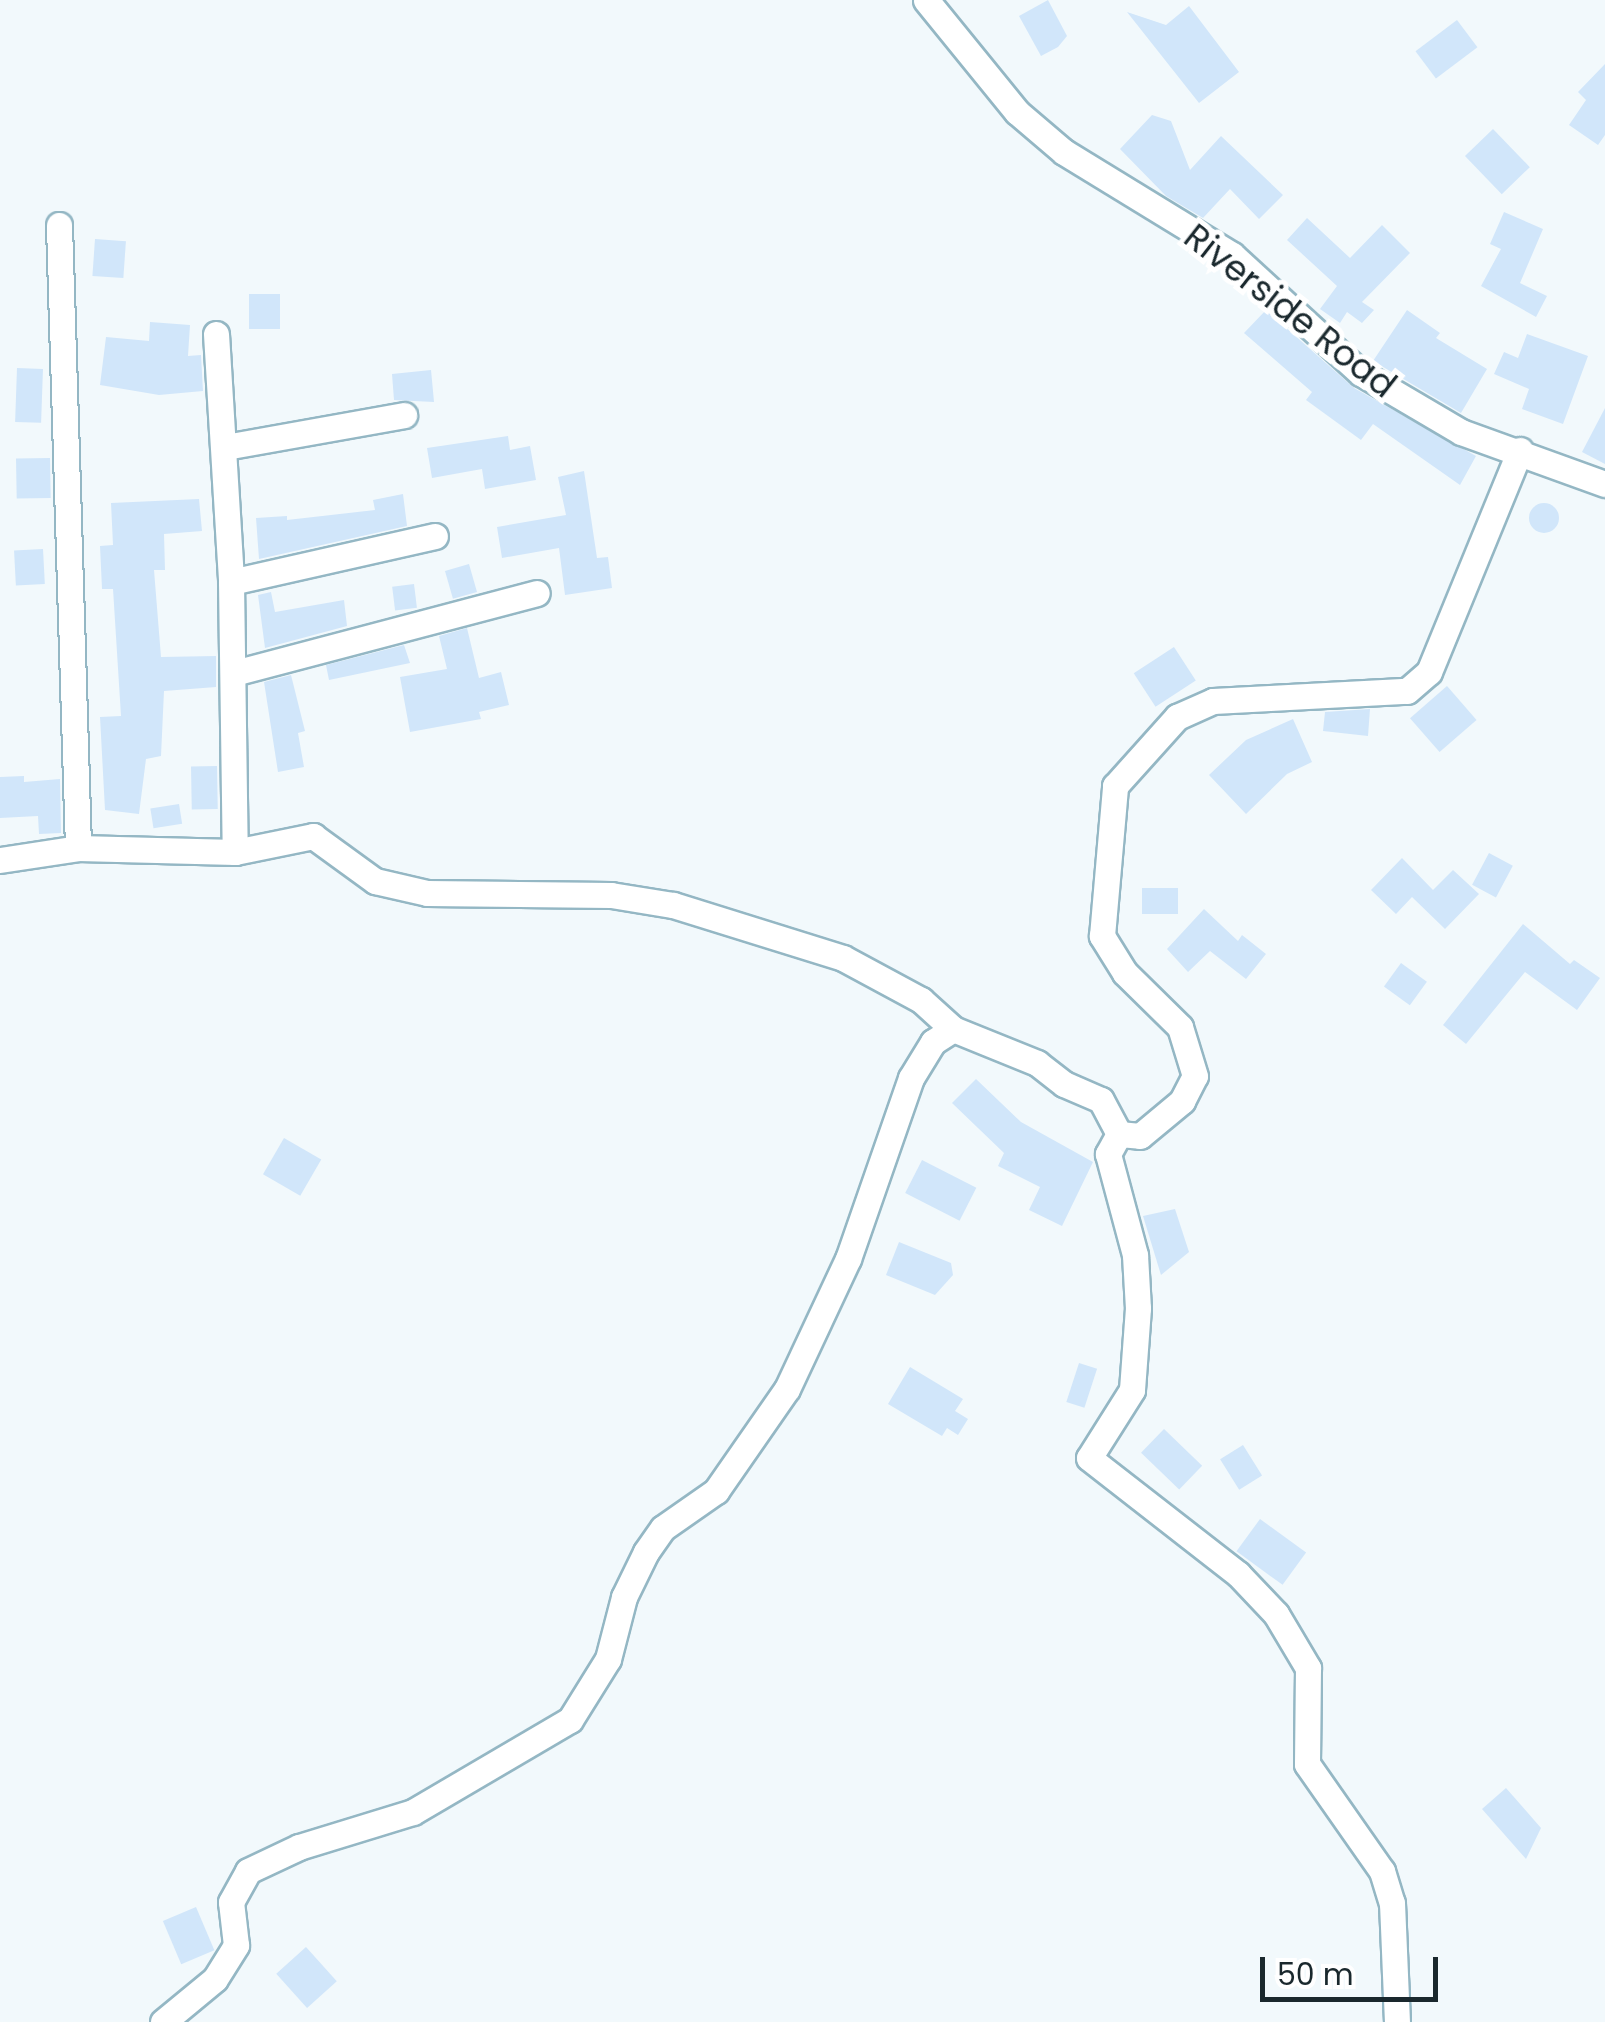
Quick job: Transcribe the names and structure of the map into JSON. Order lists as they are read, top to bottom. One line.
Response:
{"streets":{"street":["Riverside Road"]},"scale_bar":"50 m"}
